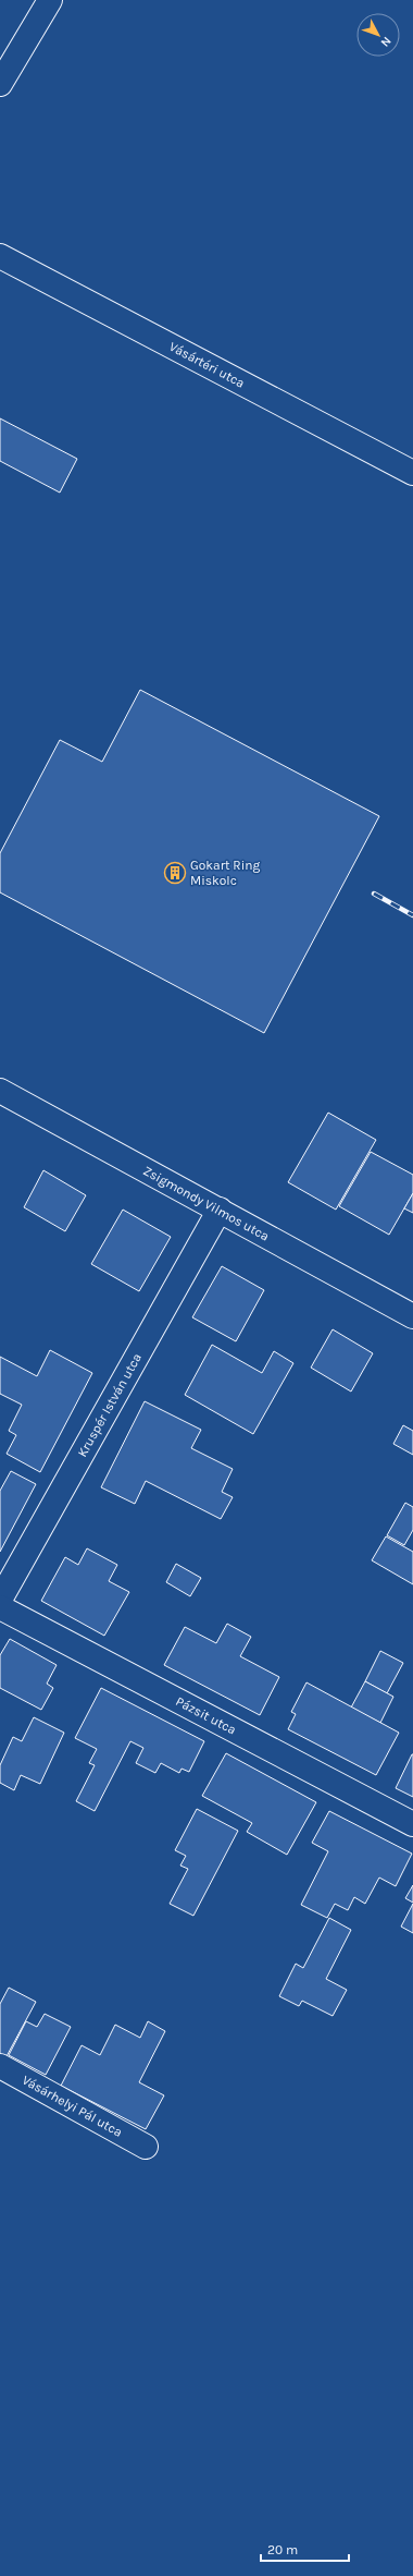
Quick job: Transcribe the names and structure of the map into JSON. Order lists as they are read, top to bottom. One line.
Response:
{"streets":{"street":["Vásártéri utca","Zsigmondy Vilmos utca","Kruspér István utca","Pázsit utca","Vásárhelyi Pál utca"]},"crossings":[["Zsigmondy Vilmos utca","Kruspér István utca"]],"places":{"building":["Gokart Ring Miskolc"]},"scale_bar":"20 m","north":"bottom right"}
